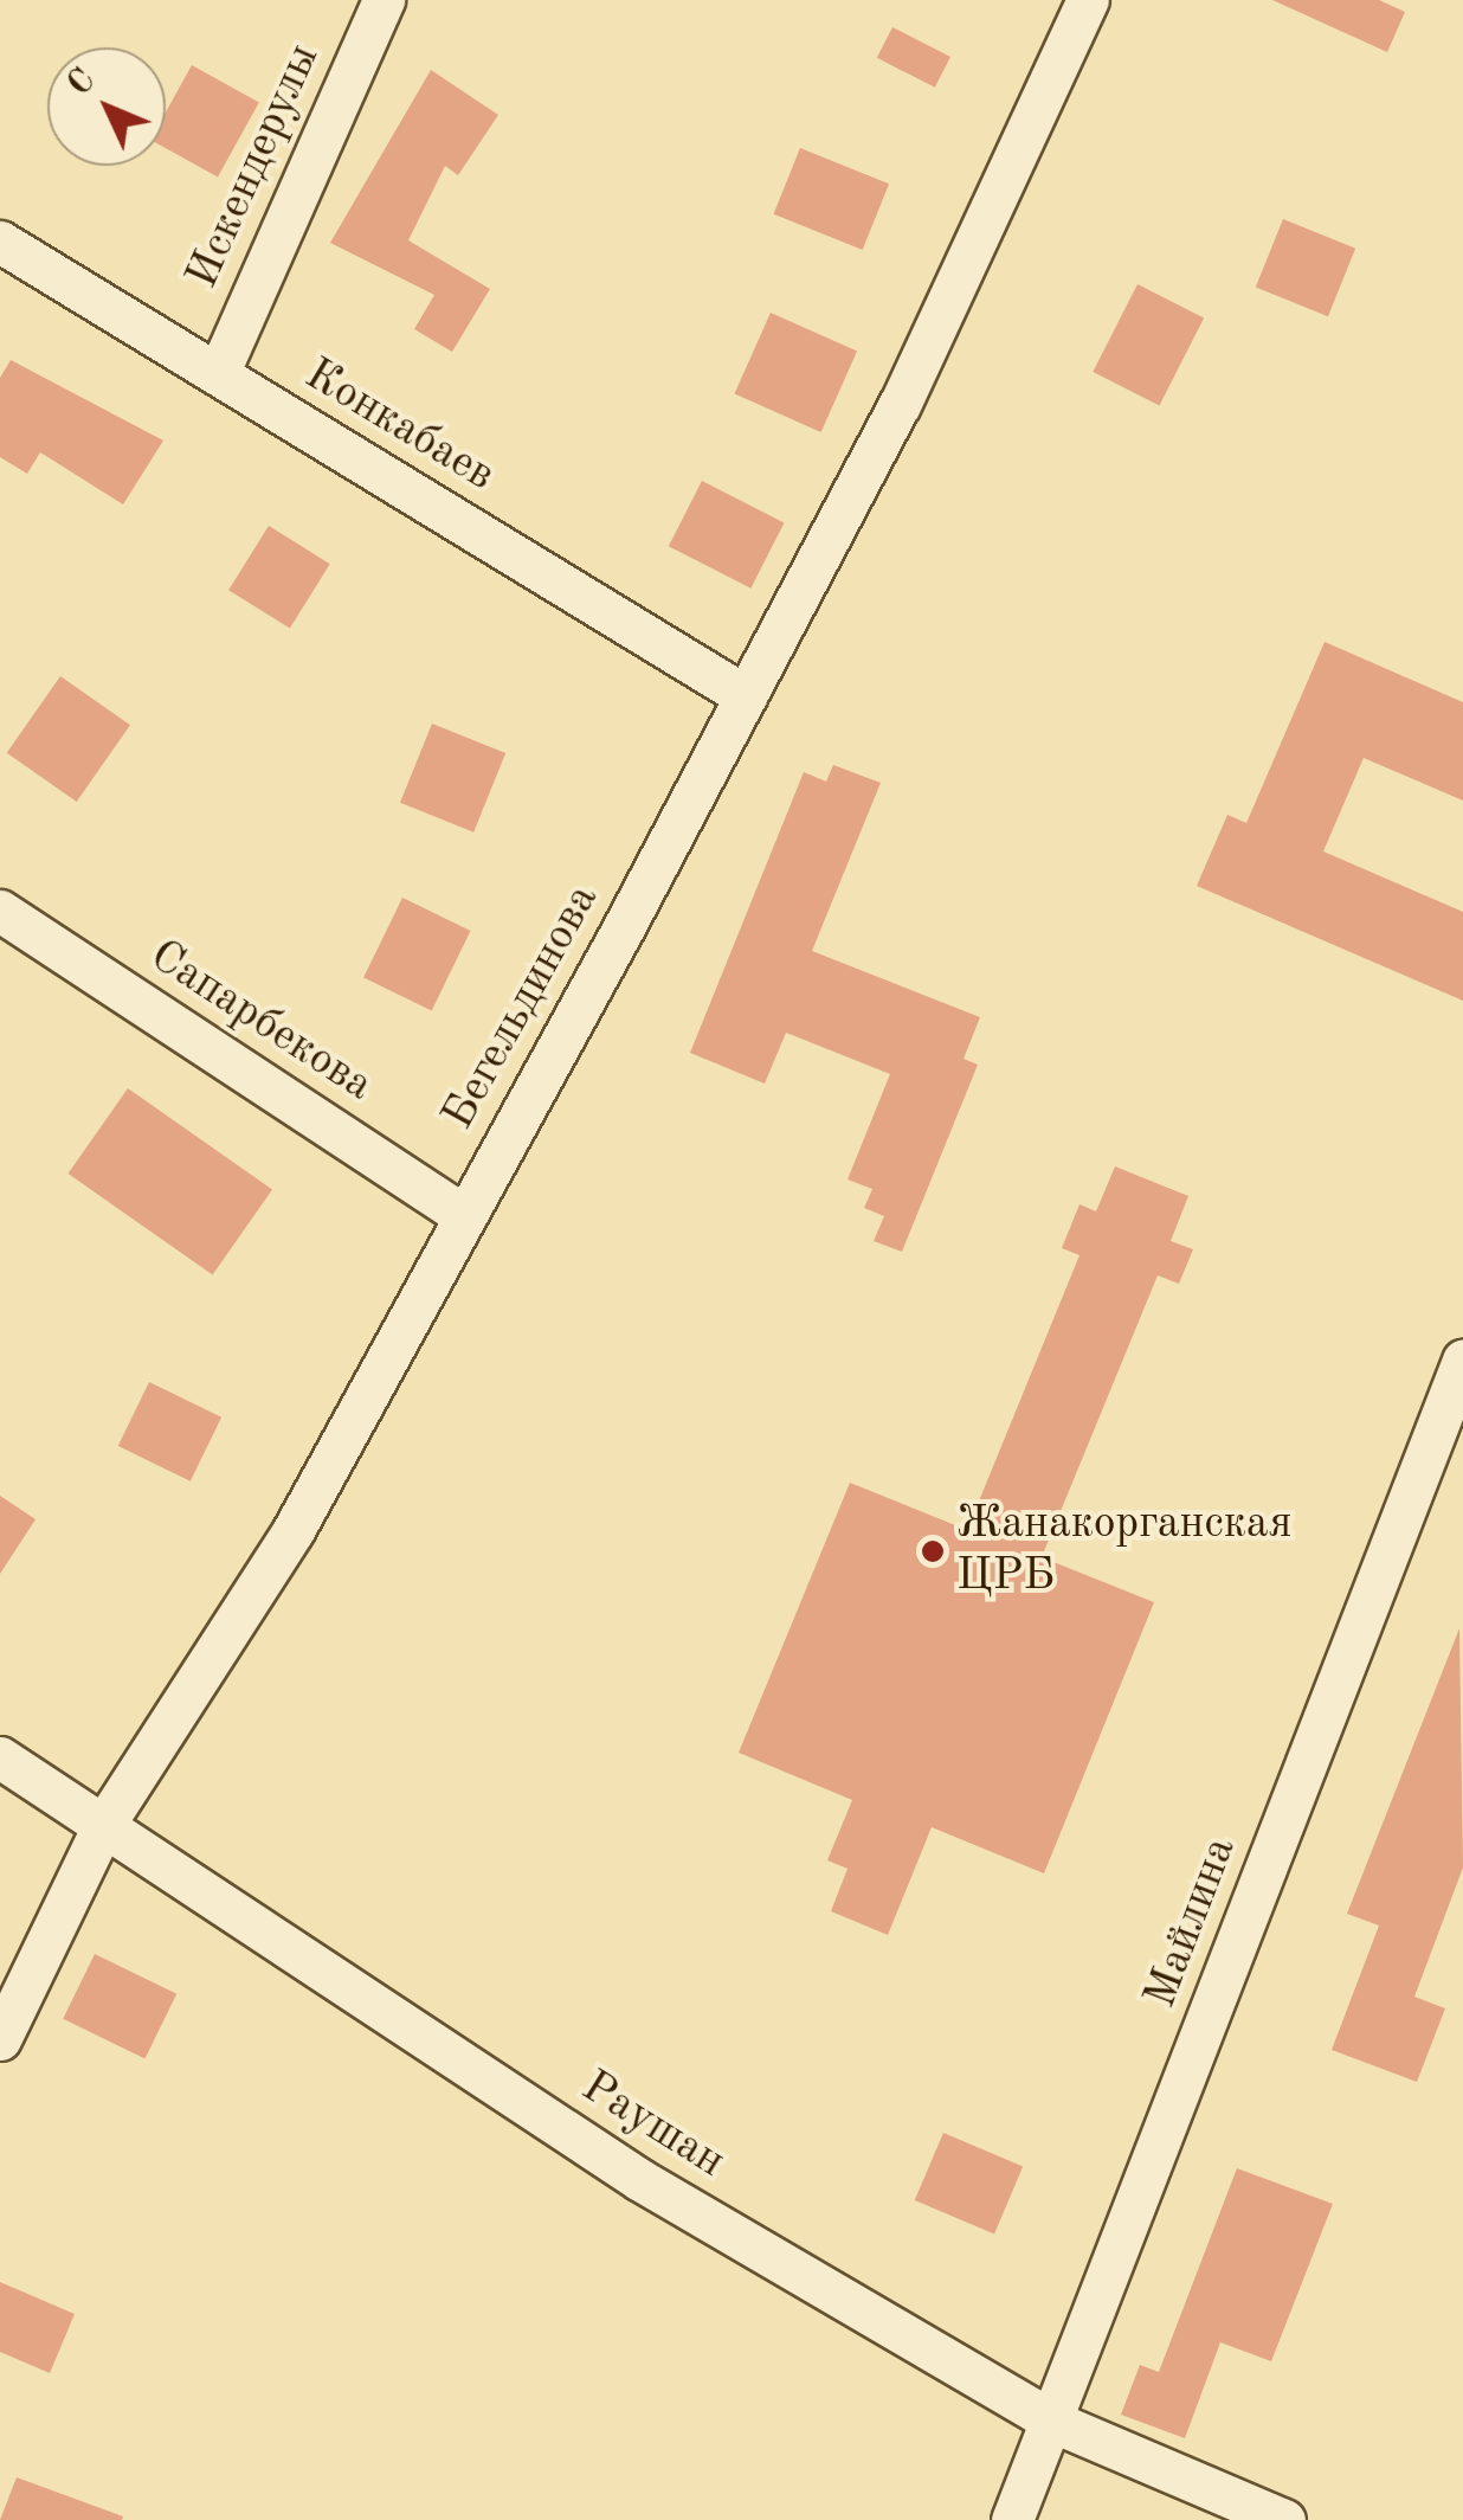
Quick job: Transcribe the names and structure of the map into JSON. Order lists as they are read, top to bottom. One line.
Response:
{"streets":{"street":["Искендерулы","Конкабаев","Бегельдинова","Сапарбекова","Майлина","Раушан"]},"crossings":[["Искендерулы","Конкабаев"],["Конкабаев","Бегельдинова"],["Бегельдинова","Сапарбекова"],["Бегельдинова","Раушан"],["Майлина","Раушан"]],"places":["Жанакорганская ЦРБ"],"north":"top left"}
